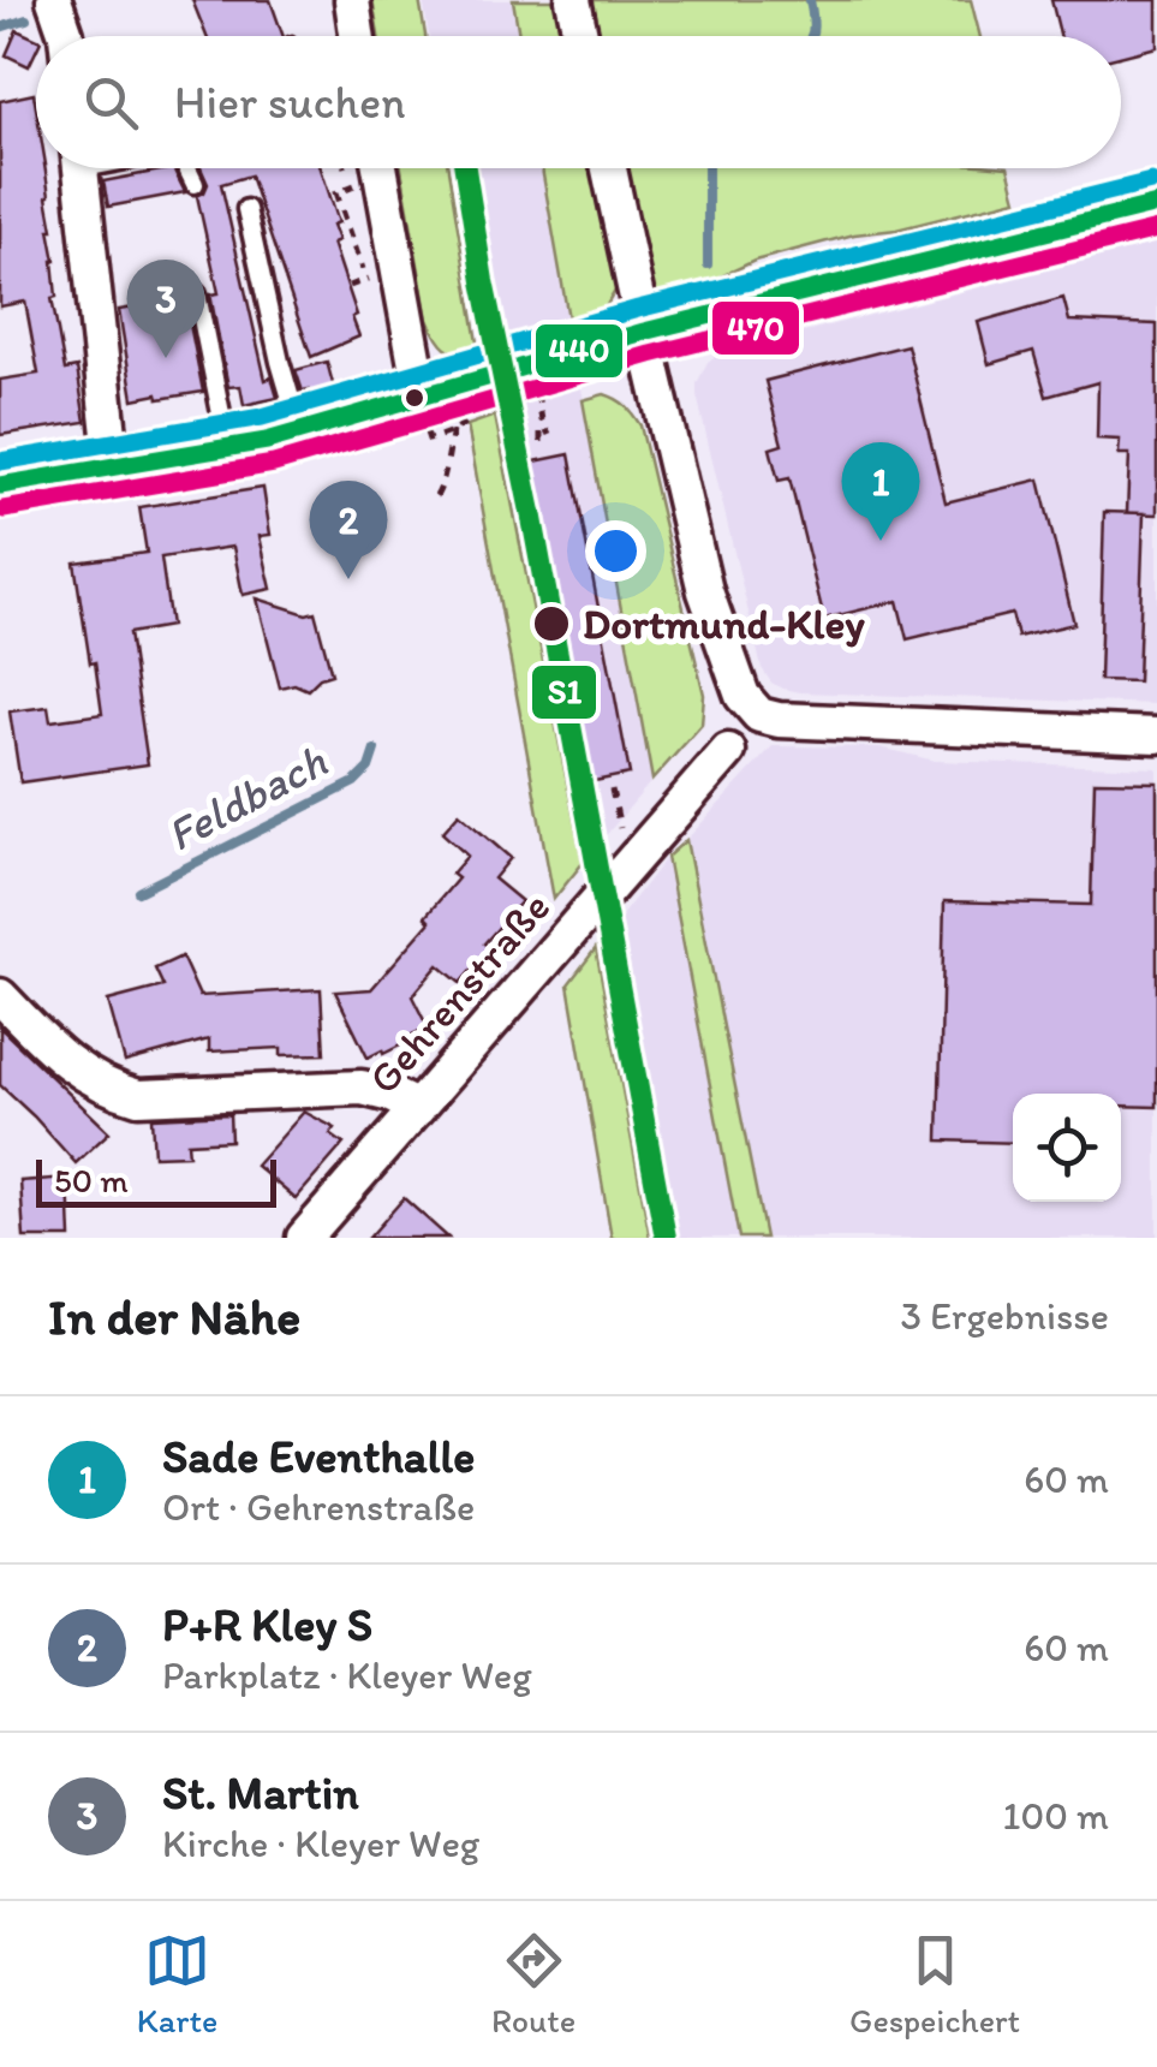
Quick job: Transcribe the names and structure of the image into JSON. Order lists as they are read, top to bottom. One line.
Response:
{"streets":{"street":["Gehrenstraße"]},"water":["Feldbach"],"places":["Dortmund-Kley"],"lines":["transit line S1","transit line 440","transit line 470"],"scale_bar":"50 m","page":{"search":"Hier suchen","pins":["3","1","2"],"scale":"50 m","heading":["In der Nähe","3 Ergebnisse"],"list":[{"mark":"1","name":"Sade Eventhalle","note":"Ort · Gehrenstraße","value":"60 m"},{"mark":"2","name":"P+R Kley S","note":"Parkplatz · Kleyer Weg","value":"60 m"},{"mark":"3","name":"St. Martin","note":"Kirche · Kleyer Weg","value":"100 m"}],"nav":["Karte","Route","Gespeichert"]}}
